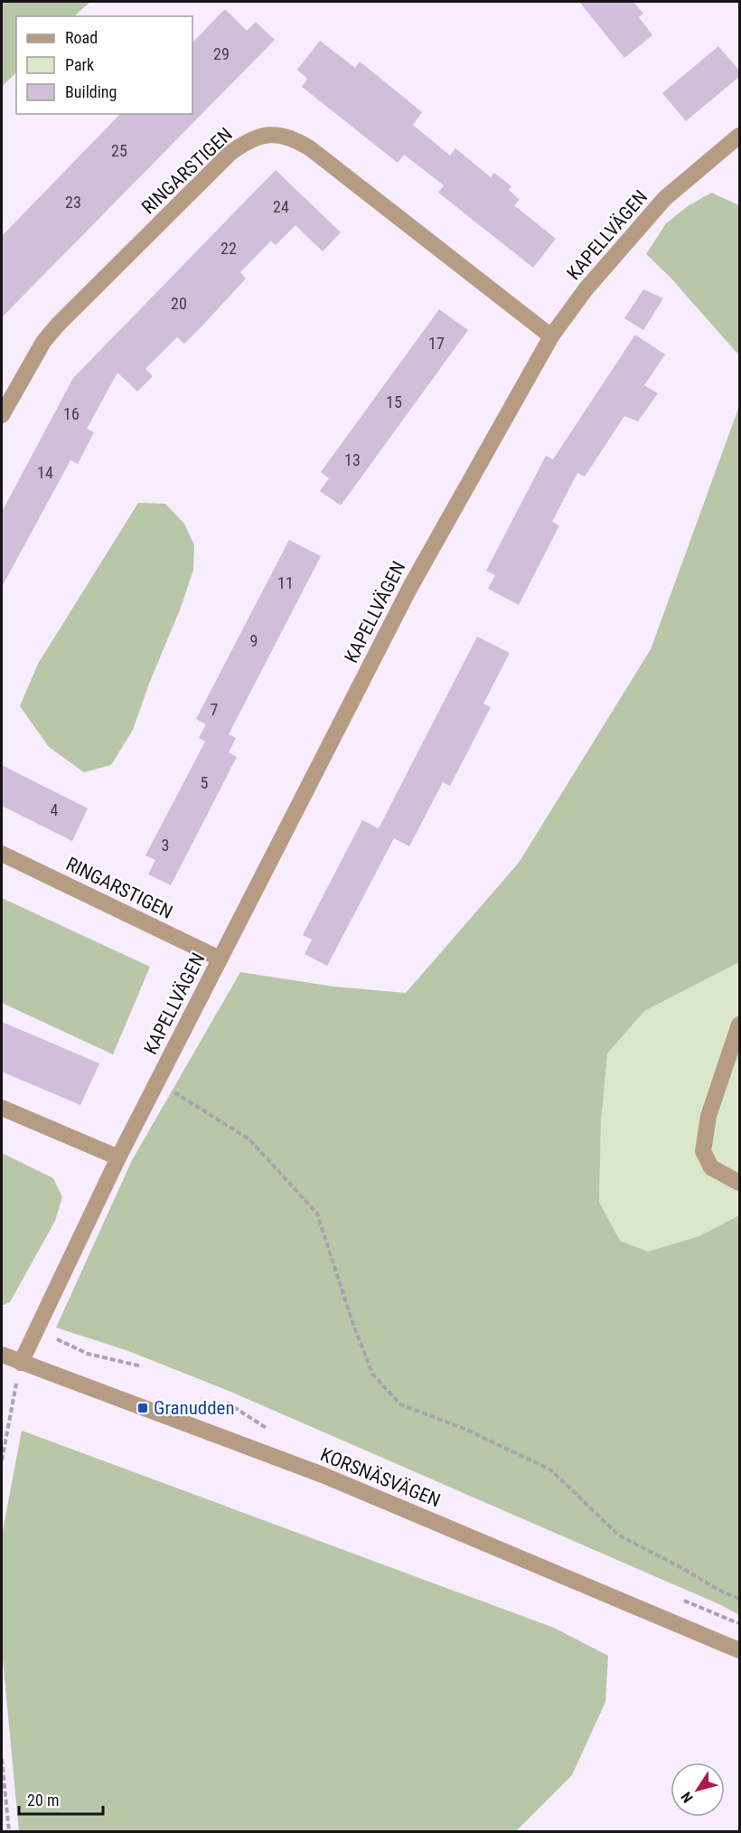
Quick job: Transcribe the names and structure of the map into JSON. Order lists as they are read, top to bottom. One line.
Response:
{"streets":{"street":["RINGARSTIGEN","KAPELLVÄGEN","KORSNÄSVÄGEN"]},"crossings":[["RINGARSTIGEN","KAPELLVÄGEN"],["KAPELLVÄGEN","KORSNÄSVÄGEN"]],"places":{"transit":["Granudden"]},"house_numbers":["29","25","23","24","22","20","17","15","16","13","14","11","9","7","5","4","3"],"legend":["Road","Park","Building"],"scale_bar":"20 m","north":"bottom left"}
